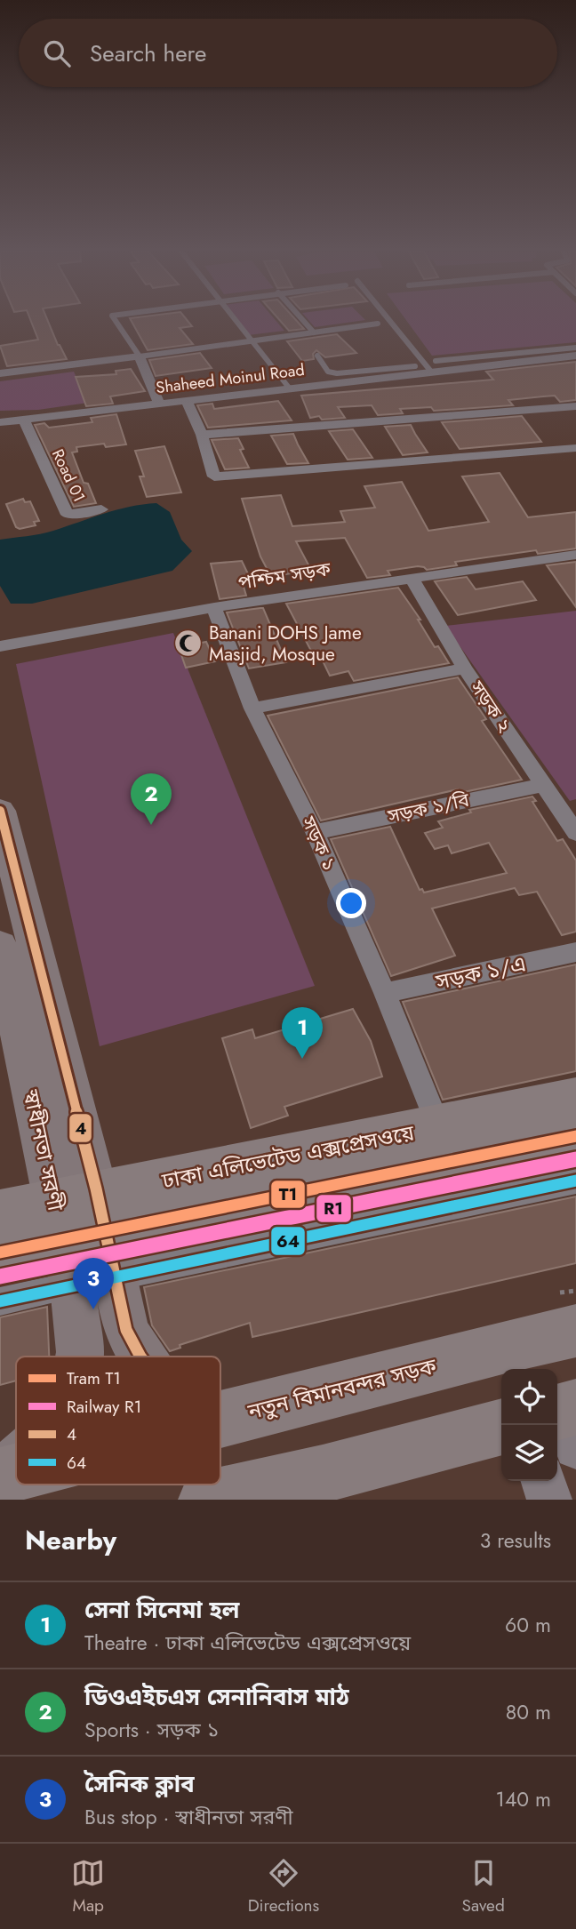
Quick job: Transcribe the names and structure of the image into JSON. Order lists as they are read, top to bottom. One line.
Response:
{"streets":{"highway":["ঢাকা এলিভেটেড এক্সপ্রেসওয়ে","নতুন বিমানবন্দর সড়ক"],"main road":["স্বাধীনতা সরণী"],"street":["Shaheed Moinul Road","Road 01","পশ্চিম সড়ক","সড়ক ২","সড়ক ১/বি","সড়ক ১","সড়ক ১/এ"]},"crossings":[["Shaheed Moinul Road","Road 01"],["পশ্চিম সড়ক","সড়ক ২"],["পশ্চিম সড়ক","সড়ক ১"],["সড়ক ২","সড়ক ১/বি"],["সড়ক ১/বি","সড়ক ১"],["সড়ক ১","সড়ক ১/এ"],["স্বাধীনতা সরণী","নতুন বিমানবন্দর সড়ক"]],"places":{"mosque":["Banani DOHS Jame Masjid, Mosque"]},"lines":["transit line 4","tram line T1","rail line R1","transit line 64"],"legend":["Tram T1","Railway R1","4","64"],"page":{"search":"Search here","pins":["2","1","3"],"heading":["Nearby","3 results"],"list":[{"mark":"1","name":"সেনা সিনেমা হল","note":"Theatre · ঢাকা এলিভেটেড এক্সপ্রেসওয়ে","value":"60 m"},{"mark":"2","name":"ডিওএইচএস সেনানিবাস মাঠ","note":"Sports · সড়ক ১","value":"80 m"},{"mark":"3","name":"সৈনিক ক্লাব","note":"Bus stop · স্বাধীনতা সরণী","value":"140 m"}],"nav":["Map","Directions","Saved"]}}
